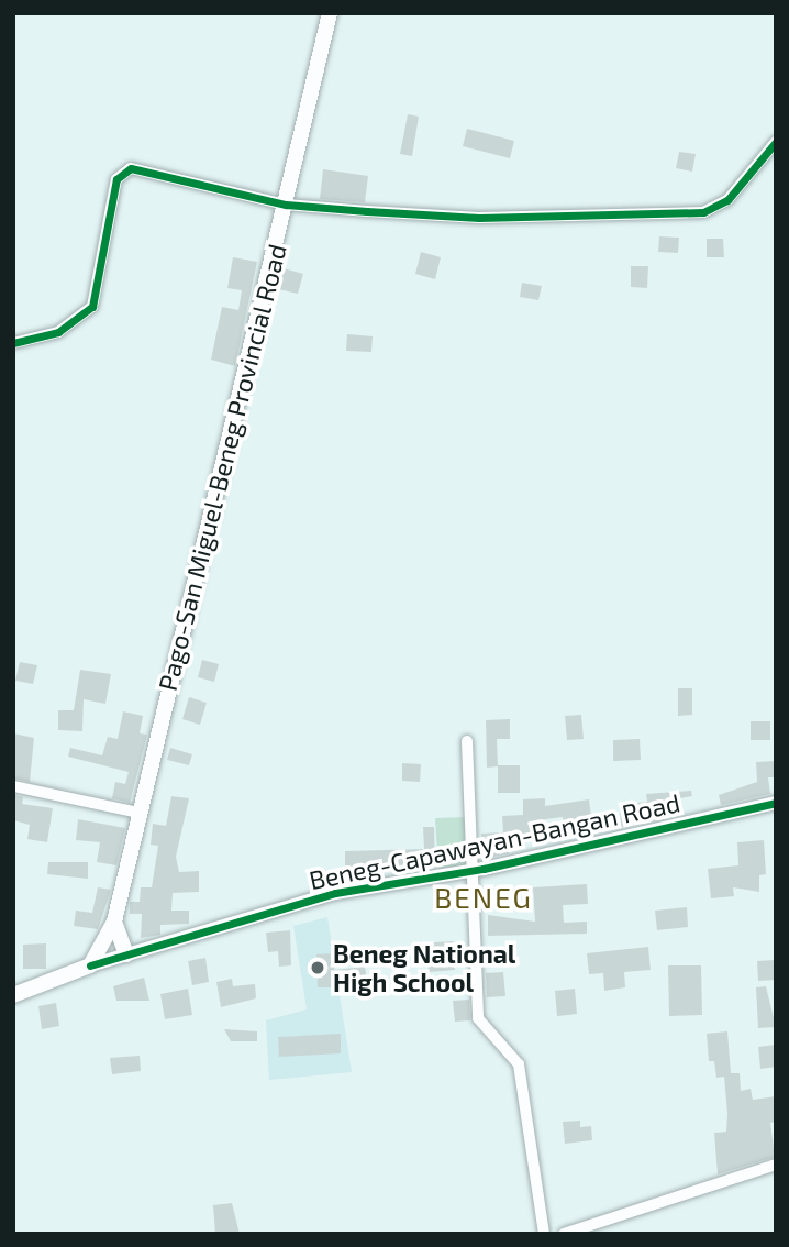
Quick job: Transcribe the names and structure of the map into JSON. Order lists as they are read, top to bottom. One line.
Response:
{"streets":{"main road":["Pago-San Miguel-Beneg Provincial Road"],"street":["Beneg-Capawayan-Bangan Road"]},"crossings":[["Pago-San Miguel-Beneg Provincial Road","Beneg-Capawayan-Bangan Road"]],"districts":["BENEG"],"places":["Beneg National High School"]}
